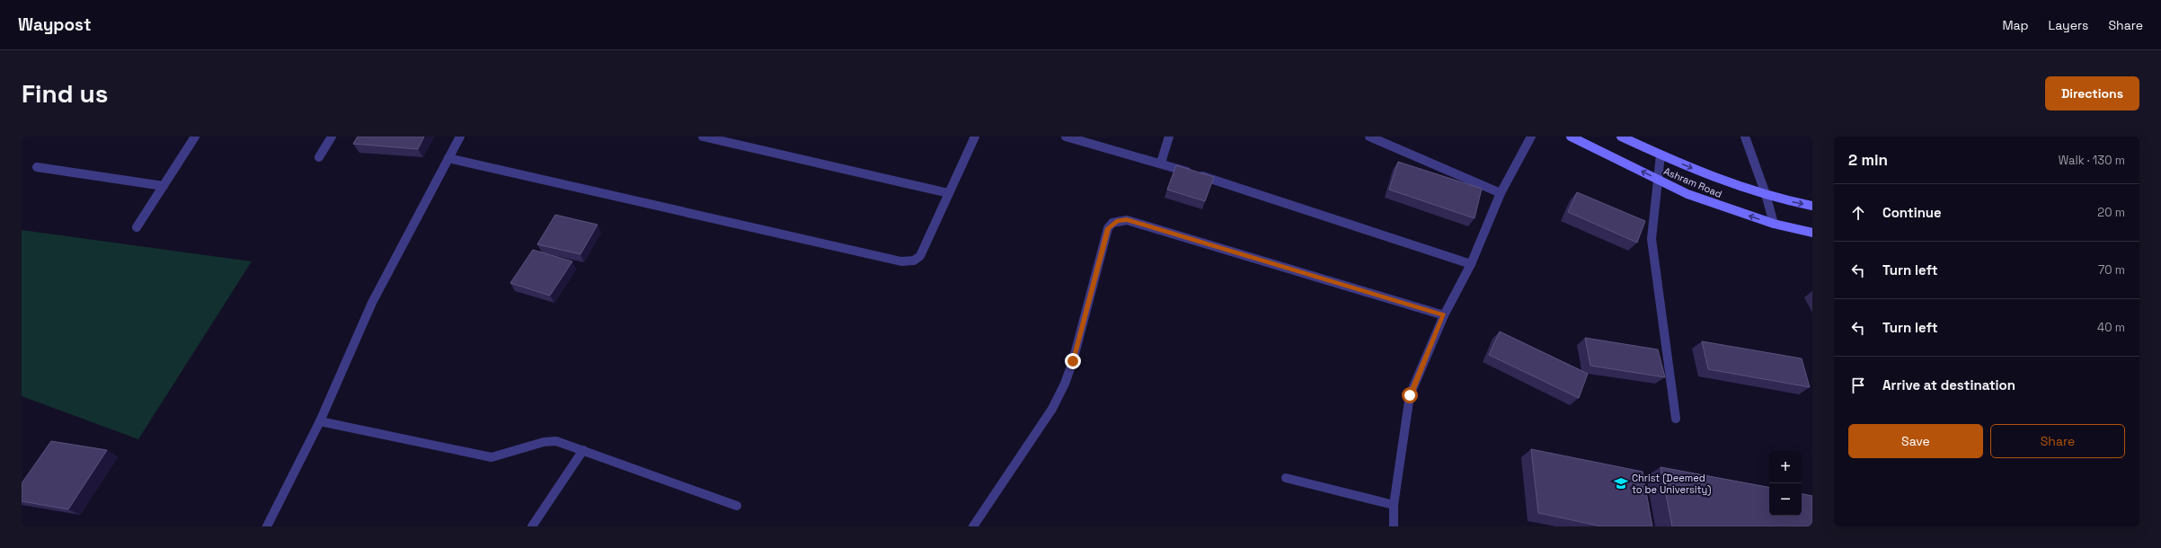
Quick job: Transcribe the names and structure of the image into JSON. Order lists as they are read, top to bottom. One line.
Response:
{"streets":{"street":["Ashram Road"]},"places":{"school or university":["Christ (Deemed to be University)"]},"page":{"header":"Waypost","nav":["Map","Layers","Share"],"buttons":["Directions",["Save","Share"]],"title":"Find us","heading":["2 min","Walk · 130 m"],"list":[["Continue","20 m"],["Turn left","70 m"],["Turn left","40 m"],"Arrive at destination"],"map_buttons":["+","−"]}}
